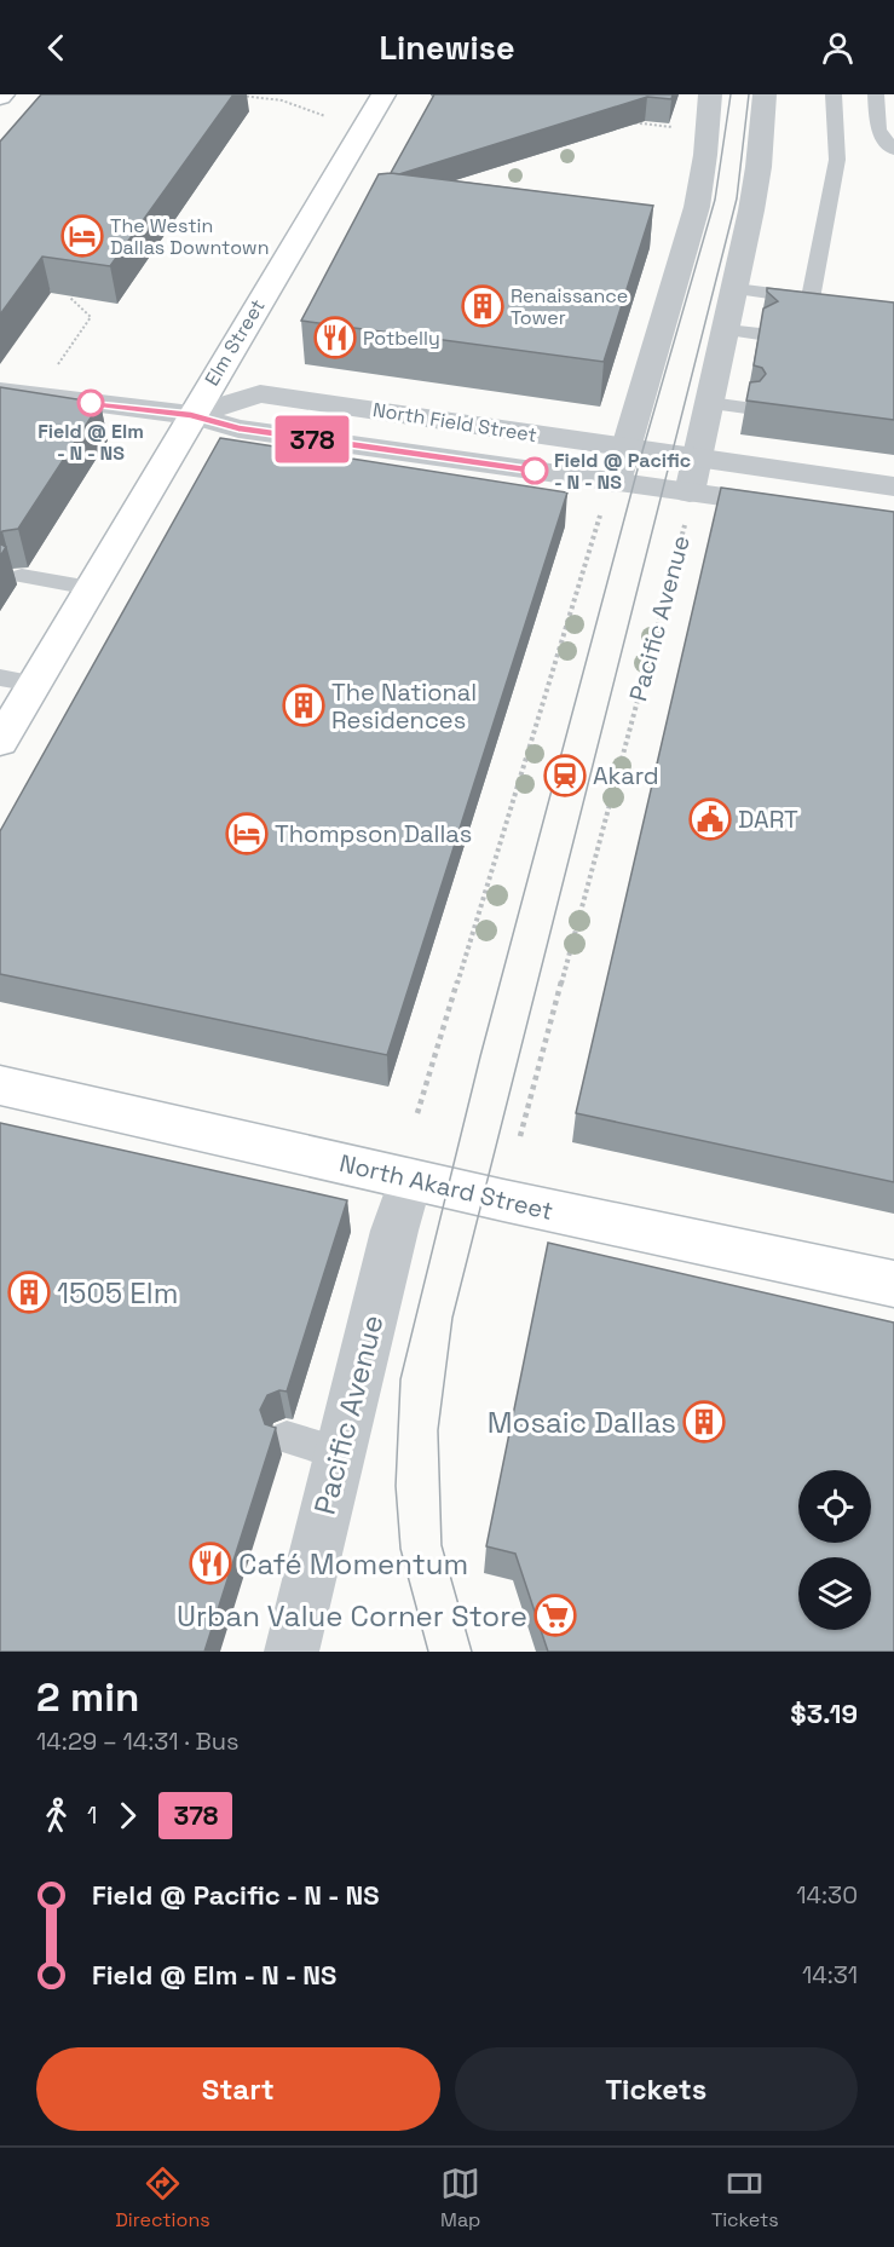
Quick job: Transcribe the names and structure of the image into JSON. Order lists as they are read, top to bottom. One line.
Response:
{"streets":{"main road":["Elm Street","North Akard Street"],"street":["North Field Street","Pacific Avenue"]},"crossings":[["Elm Street","North Field Street"],["North Field Street","Pacific Avenue"],["Pacific Avenue","North Akard Street"]],"places":{"hotel":["The Westin Dallas Downtown","Thompson Dallas"],"building":["Renaissance Tower","The National Residences","1505 Elm","Mosaic Dallas"],"restaurant":["Potbelly","Café Momentum"],"other":["Field @ Elm - N - NS","Field @ Pacific - N - NS"],"station":["Akard"],"public building":["DART"],"supermarket":["Urban Value Corner Store"]},"lines":["bus line 378"],"page":{"header":"Linewise","on_map":"378","heading":["2 min","14:29 – 14:31 · Bus","$3.19"],"legs":["1","378"],"list":[{"name":"Field @ Pacific - N - NS","value":"14:30"},{"name":"Field @ Elm - N - NS","value":"14:31"}],"buttons":["Start","Tickets"],"tabs":["Directions","Map","Tickets"]}}
